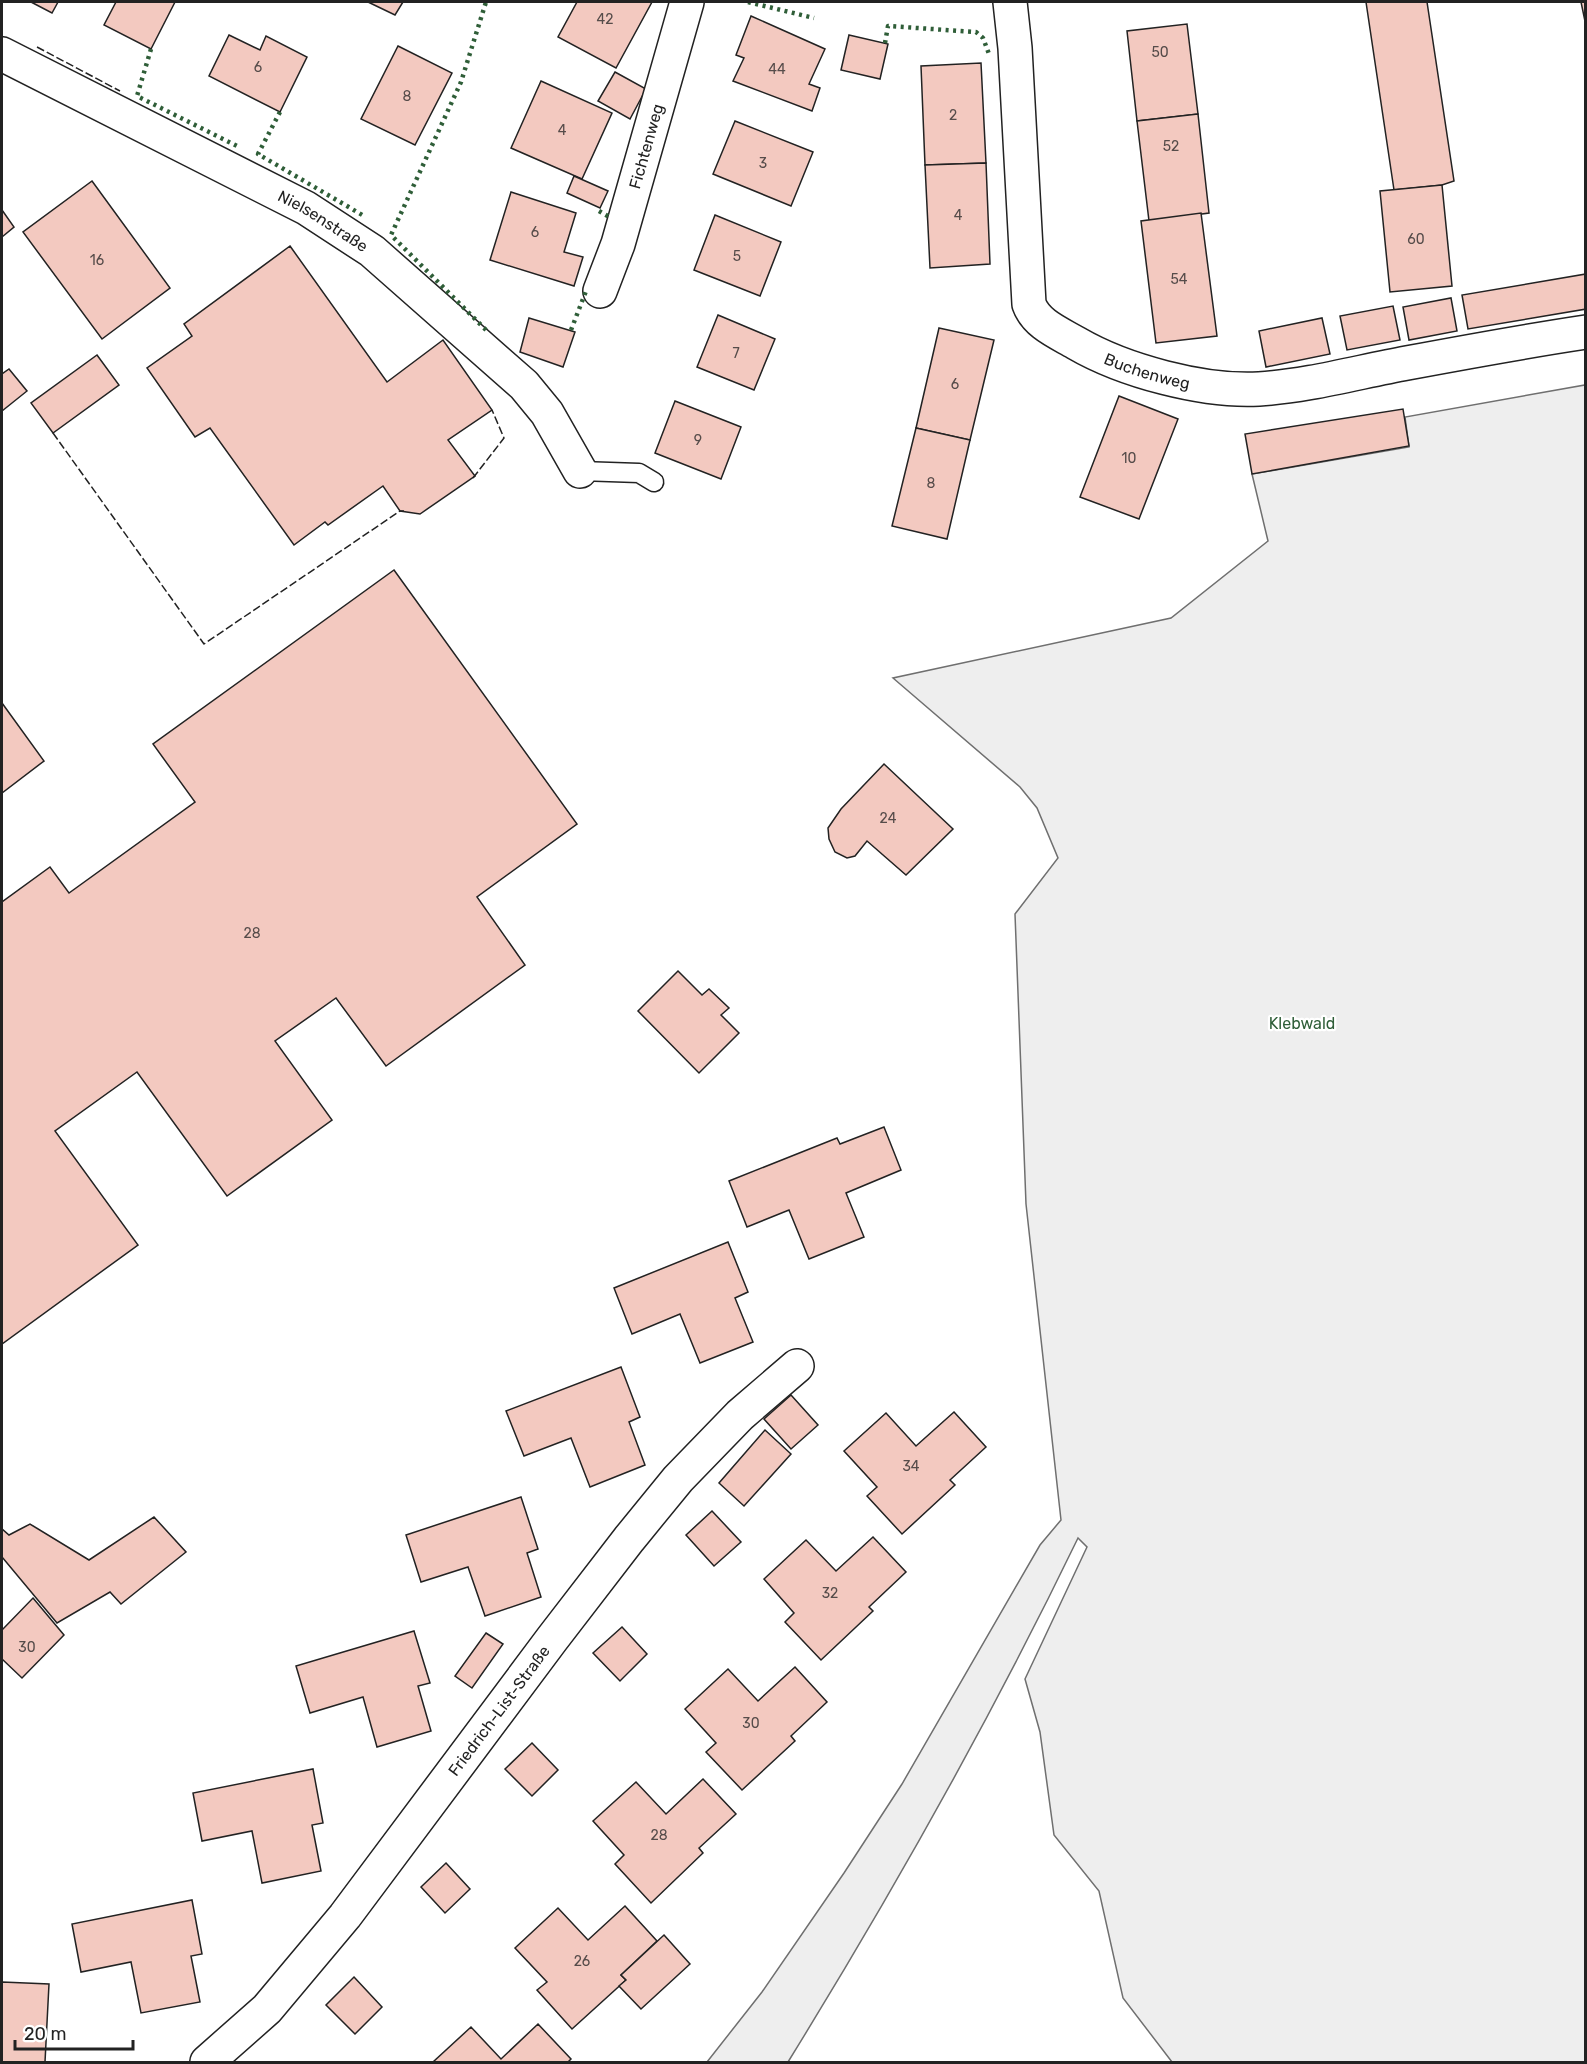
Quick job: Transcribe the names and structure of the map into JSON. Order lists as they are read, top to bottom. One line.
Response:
{"streets":{"street":["Fichtenweg","Nielsenstraße","Buchenweg","Friedrich-List-Straße"]},"parks":["Klebwald"],"house_numbers":["42","50","6","44","8","2","4","52","3","4","6","60","5","16","54","7","6","9","10","8","24","28","34","32","30","30","28","26"],"scale_bar":"20 m"}
